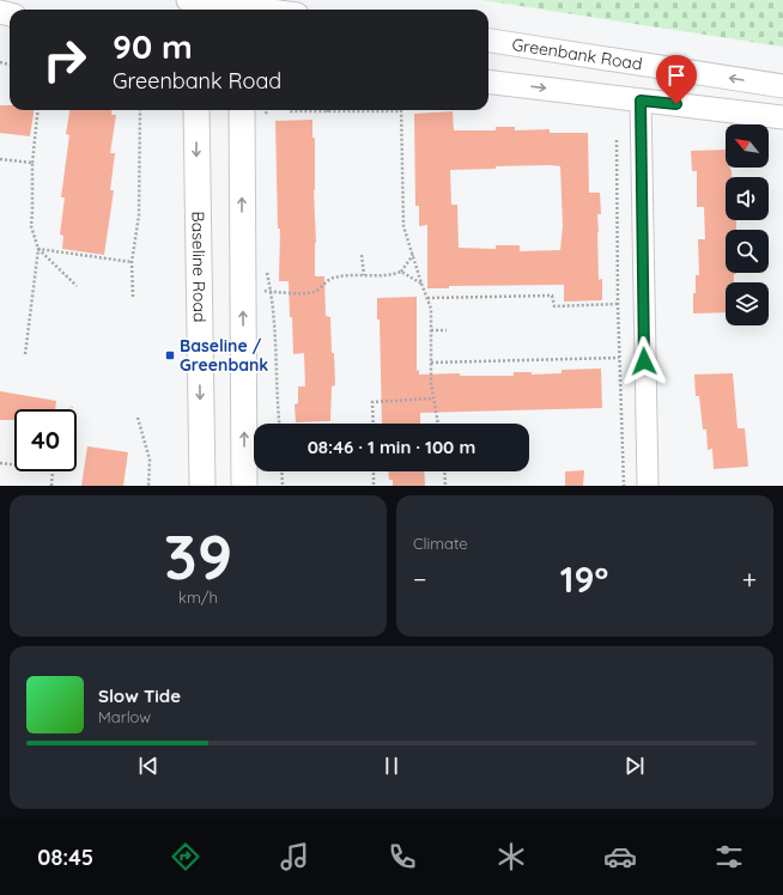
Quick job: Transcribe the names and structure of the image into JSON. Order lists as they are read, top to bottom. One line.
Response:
{"streets":{"main road":["Greenbank Road","Baseline Road"]},"places":{"transit":["Baseline / Greenbank"]},"north":"top left","page":{"turn":["90 m","Greenbank Road"],"limit":"40","trip":"08:46 · 1 min · 100 m","tile":[["39","km/h"],"Climate"],"heat":["−","19°","+"],"song":["Slow Tide","Marlow"],"tabs":"08:45"}}
